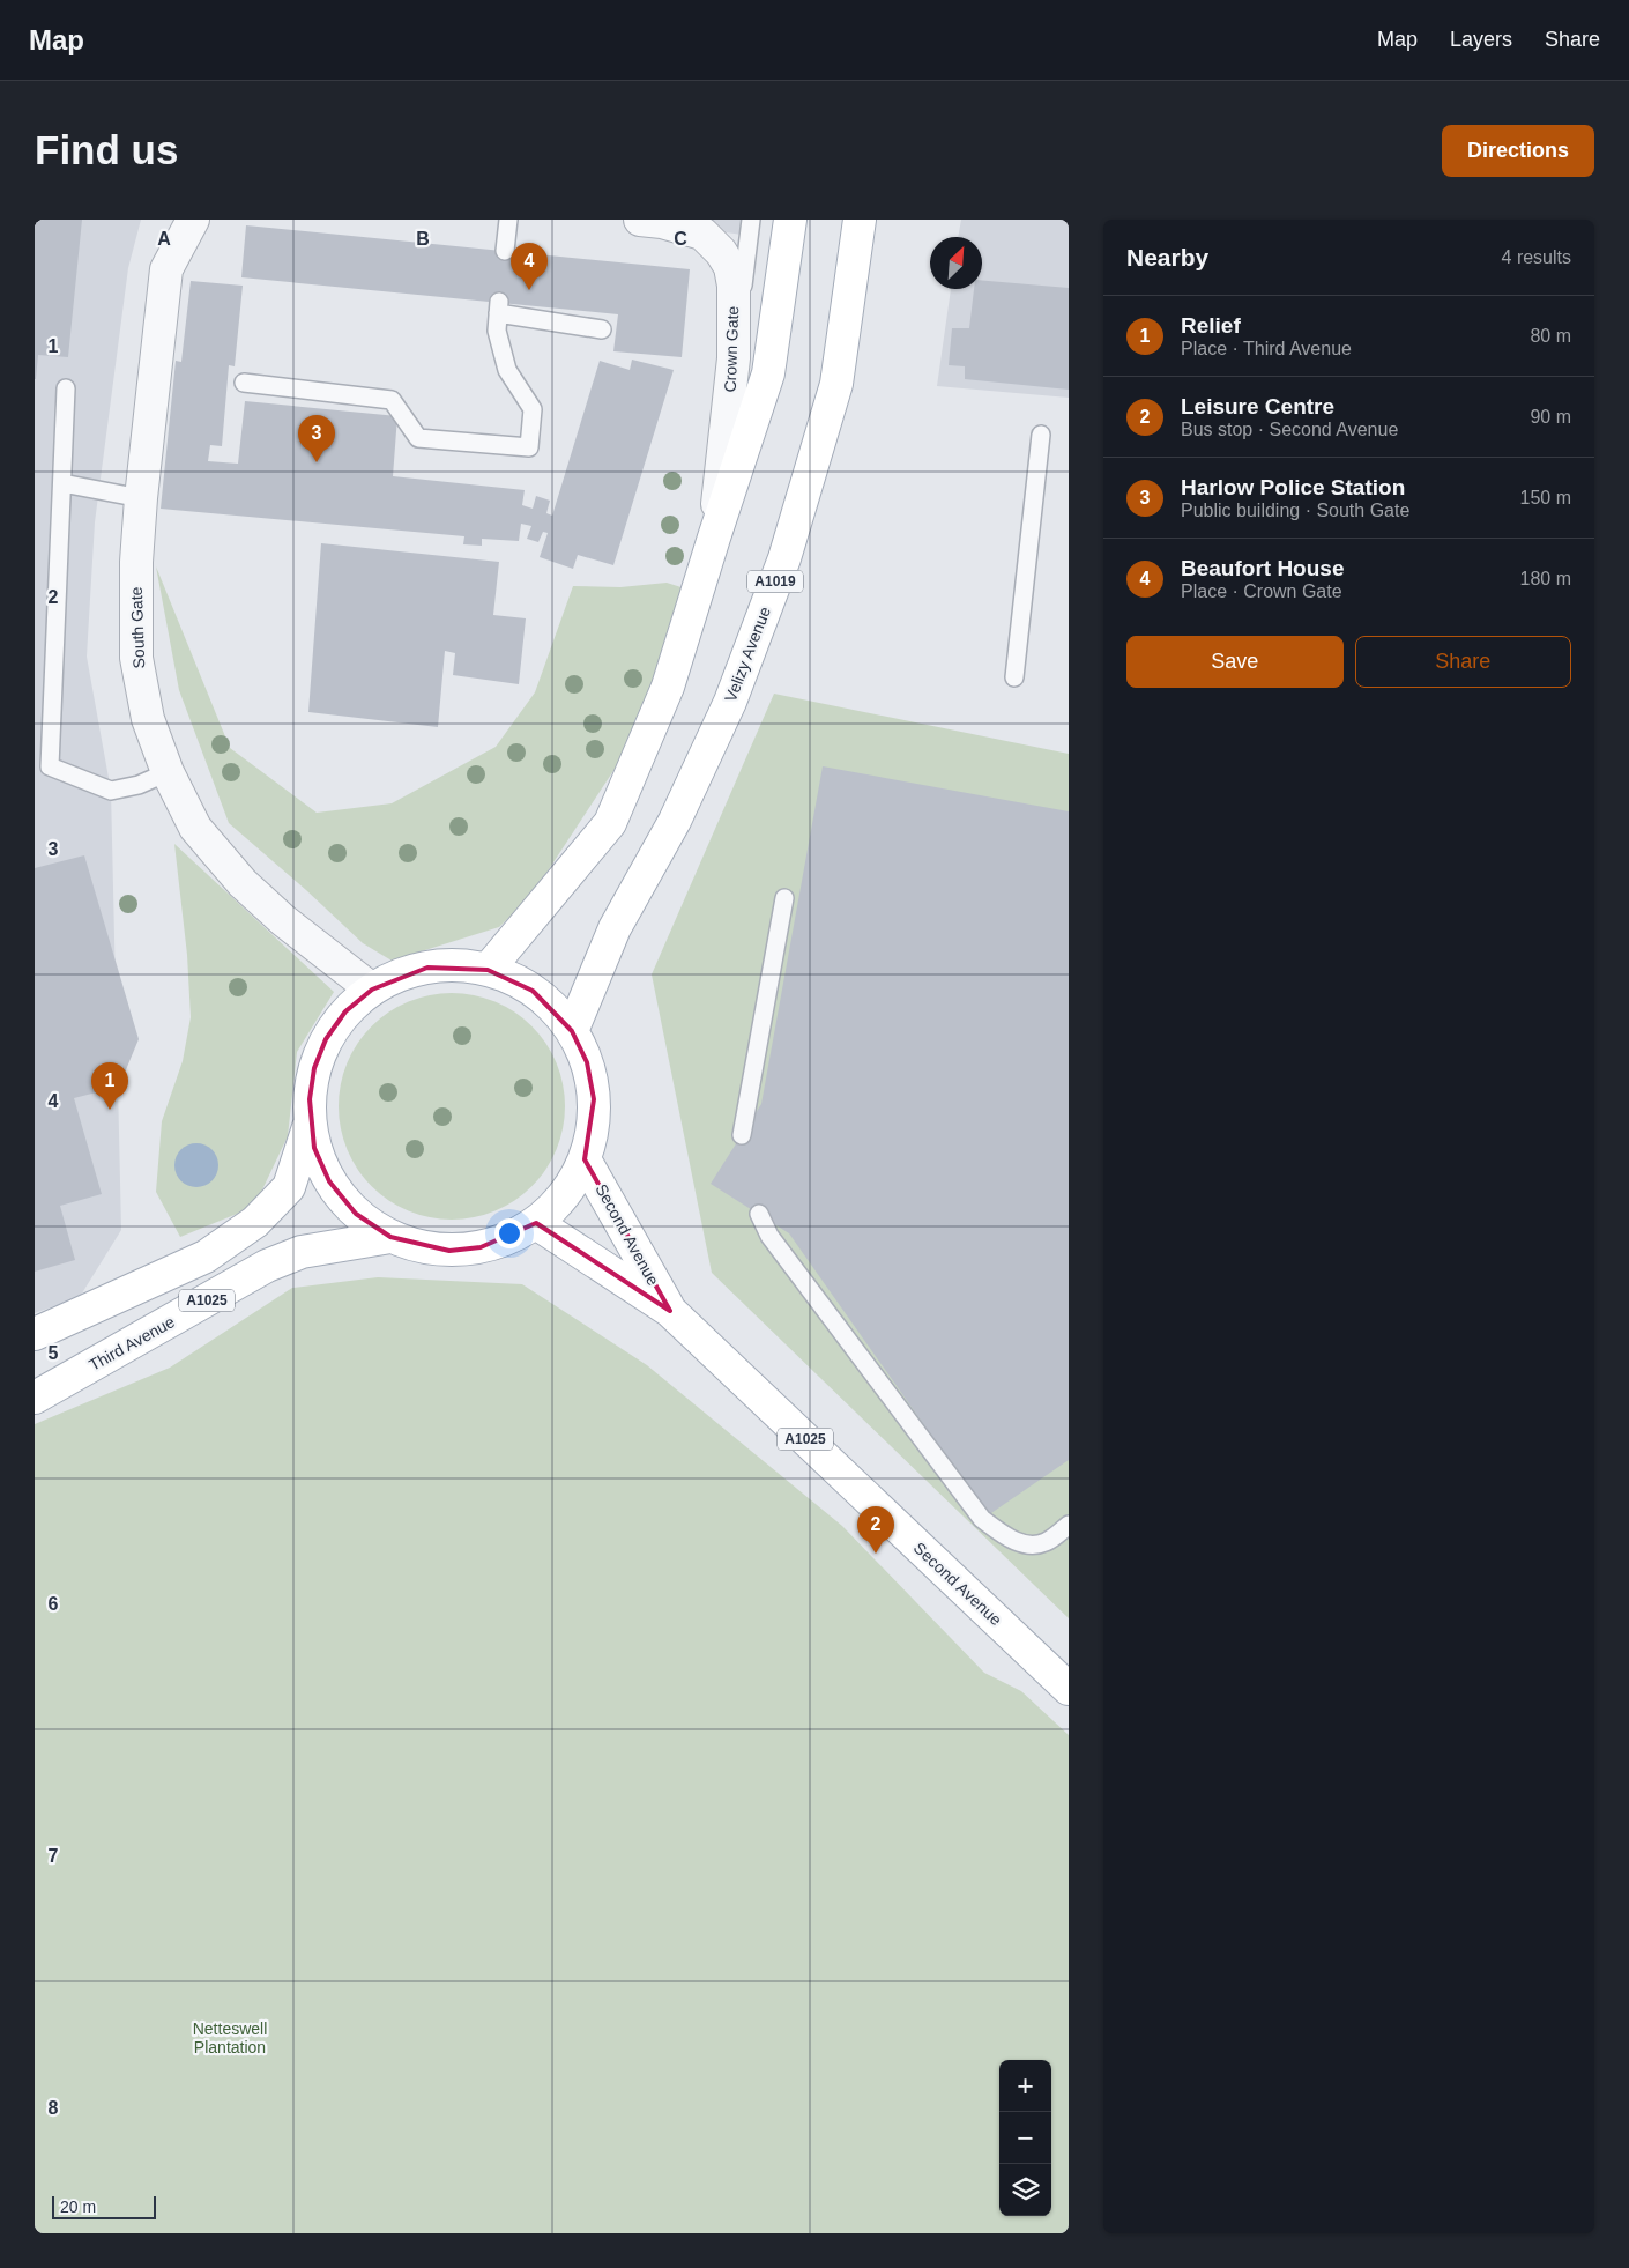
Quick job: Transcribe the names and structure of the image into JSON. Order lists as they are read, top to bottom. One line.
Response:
{"streets":{"main road":["A1019","Velizy Avenue","Second Avenue","A1025","Third Avenue"],"street":["Crown Gate","South Gate"]},"parks":["Netteswell Plantation"],"scale_bar":"20 m","north":"top right","page":{"header":"Map","nav":["Map","Layers","Share"],"buttons":["Directions",["Save","Share"]],"title":"Find us","heading":["Nearby","4 results"],"pins":["4","3","1","2"],"list":[{"mark":"1","name":"Relief","note":"Place · Third Avenue","value":"80 m"},{"mark":"2","name":"Leisure Centre","note":"Bus stop · Second Avenue","value":"90 m"},{"mark":"3","name":"Harlow Police Station","note":"Public building · South Gate","value":"150 m"},{"mark":"4","name":"Beaufort House","note":"Place · Crown Gate","value":"180 m"}],"map_buttons":["+","−"],"scale":"20 m"},"grid":{"columns":["A","B","C"],"rows":["1","2","3","4","5","6","7","8"]}}
